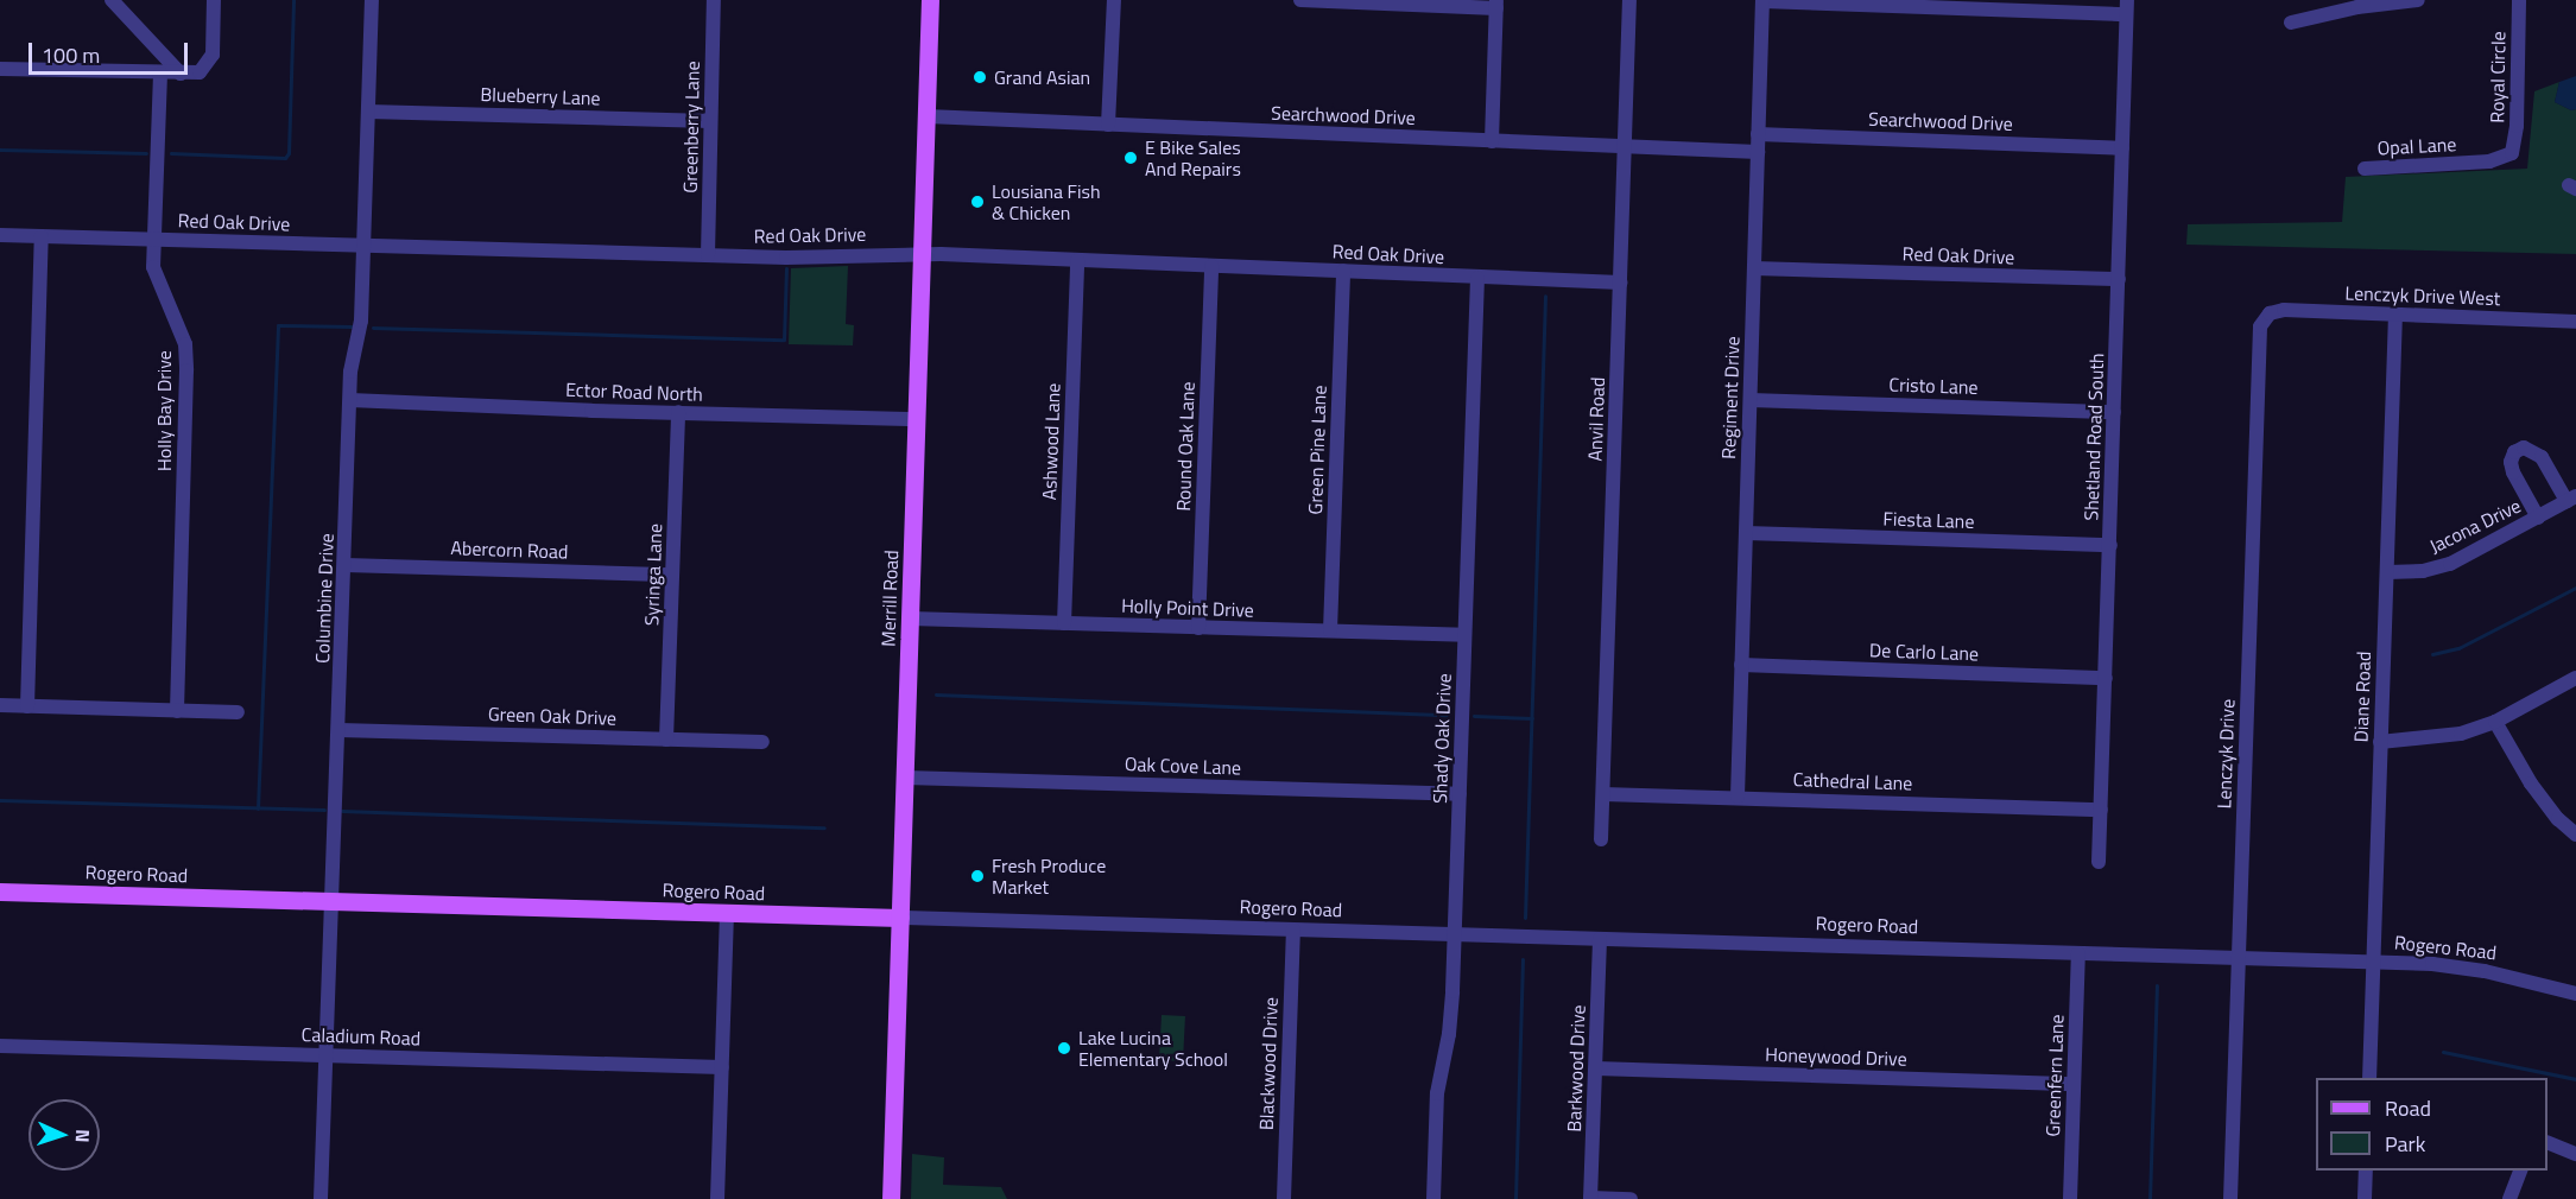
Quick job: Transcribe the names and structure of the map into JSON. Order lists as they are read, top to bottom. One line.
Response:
{"streets":{"main road":["Merrill Road","Rogero Road"],"street":["Royal Circle","Blueberry Lane","Searchwood Drive","Greenberry Lane","Opal Lane","Red Oak Drive","Lenczyk Drive West","Cristo Lane","Ector Road North","Regiment Drive","Holly Bay Drive","Anvil Road","Shetland Road South","Ashwood Lane","Round Oak Lane","Green Pine Lane","Fiesta Lane","Jacona Drive","Abercorn Road","Syringa Lane","Columbine Drive","Holly Point Drive","De Carlo Lane","Diane Road","Green Oak Drive","Shady Oak Drive","Lenczyk Drive","Oak Cove Lane","Cathedral Lane","Caladium Road","Honeywood Drive","Blackwood Drive","Barkwood Drive","Greenfern Lane"]},"crossings":[["Royal Circle","Opal Lane"],["Blueberry Lane","Greenberry Lane"],["Blueberry Lane","Columbine Drive"],["Searchwood Drive","Regiment Drive"],["Searchwood Drive","Anvil Road"],["Searchwood Drive","Shetland Road South"],["Searchwood Drive","Merrill Road"],["Greenberry Lane","Red Oak Drive"],["Red Oak Drive","Regiment Drive"],["Red Oak Drive","Holly Bay Drive"],["Red Oak Drive","Anvil Road"],["Red Oak Drive","Shetland Road South"],["Red Oak Drive","Ashwood Lane"],["Red Oak Drive","Round Oak Lane"],["Red Oak Drive","Green Pine Lane"],["Red Oak Drive","Columbine Drive"],["Red Oak Drive","Merrill Road"],["Red Oak Drive","Shady Oak Drive"],["Lenczyk Drive West","Diane Road"],["Lenczyk Drive West","Lenczyk Drive"],["Cristo Lane","Regiment Drive"],["Cristo Lane","Shetland Road South"],["Ector Road North","Syringa Lane"],["Ector Road North","Columbine Drive"],["Ector Road North","Merrill Road"],["Regiment Drive","Fiesta Lane"],["Regiment Drive","De Carlo Lane"],["Regiment Drive","Cathedral Lane"],["Anvil Road","Cathedral Lane"],["Shetland Road South","Fiesta Lane"],["Shetland Road South","De Carlo Lane"],["Shetland Road South","Cathedral Lane"],["Ashwood Lane","Holly Point Drive"],["Round Oak Lane","Holly Point Drive"],["Green Pine Lane","Holly Point Drive"],["Jacona Drive","Diane Road"],["Abercorn Road","Syringa Lane"],["Abercorn Road","Columbine Drive"],["Syringa Lane","Green Oak Drive"],["Columbine Drive","Green Oak Drive"],["Columbine Drive","Rogero Road"],["Columbine Drive","Caladium Road"],["Merrill Road","Holly Point Drive"],["Merrill Road","Oak Cove Lane"],["Merrill Road","Rogero Road"],["Holly Point Drive","Shady Oak Drive"],["Diane Road","Rogero Road"],["Shady Oak Drive","Oak Cove Lane"],["Shady Oak Drive","Rogero Road"],["Lenczyk Drive","Rogero Road"],["Rogero Road","Blackwood Drive"],["Rogero Road","Barkwood Drive"],["Rogero Road","Greenfern Lane"],["Honeywood Drive","Barkwood Drive"],["Honeywood Drive","Greenfern Lane"]],"places":["Grand Asian","E Bike Sales And Repairs","Lousiana Fish & Chicken","Fresh Produce Market","Lake Lucina Elementary School"],"legend":["Road","Park"],"scale_bar":"100 m","north":"right"}
